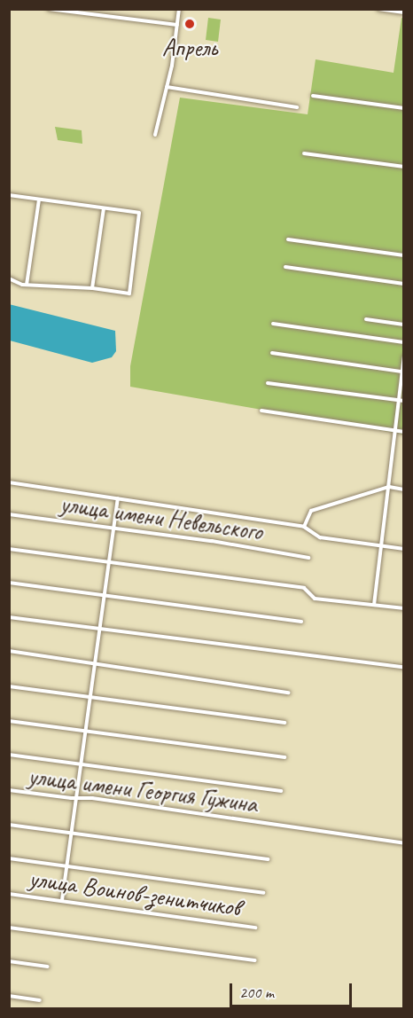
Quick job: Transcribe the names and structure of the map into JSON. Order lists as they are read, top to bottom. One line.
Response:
{"streets":{"street":["улица имени Невельского","улица имени Георгия Гужина","улица Воинов-зенитчиков"]},"places":["Апрель"],"scale_bar":"200 m"}
